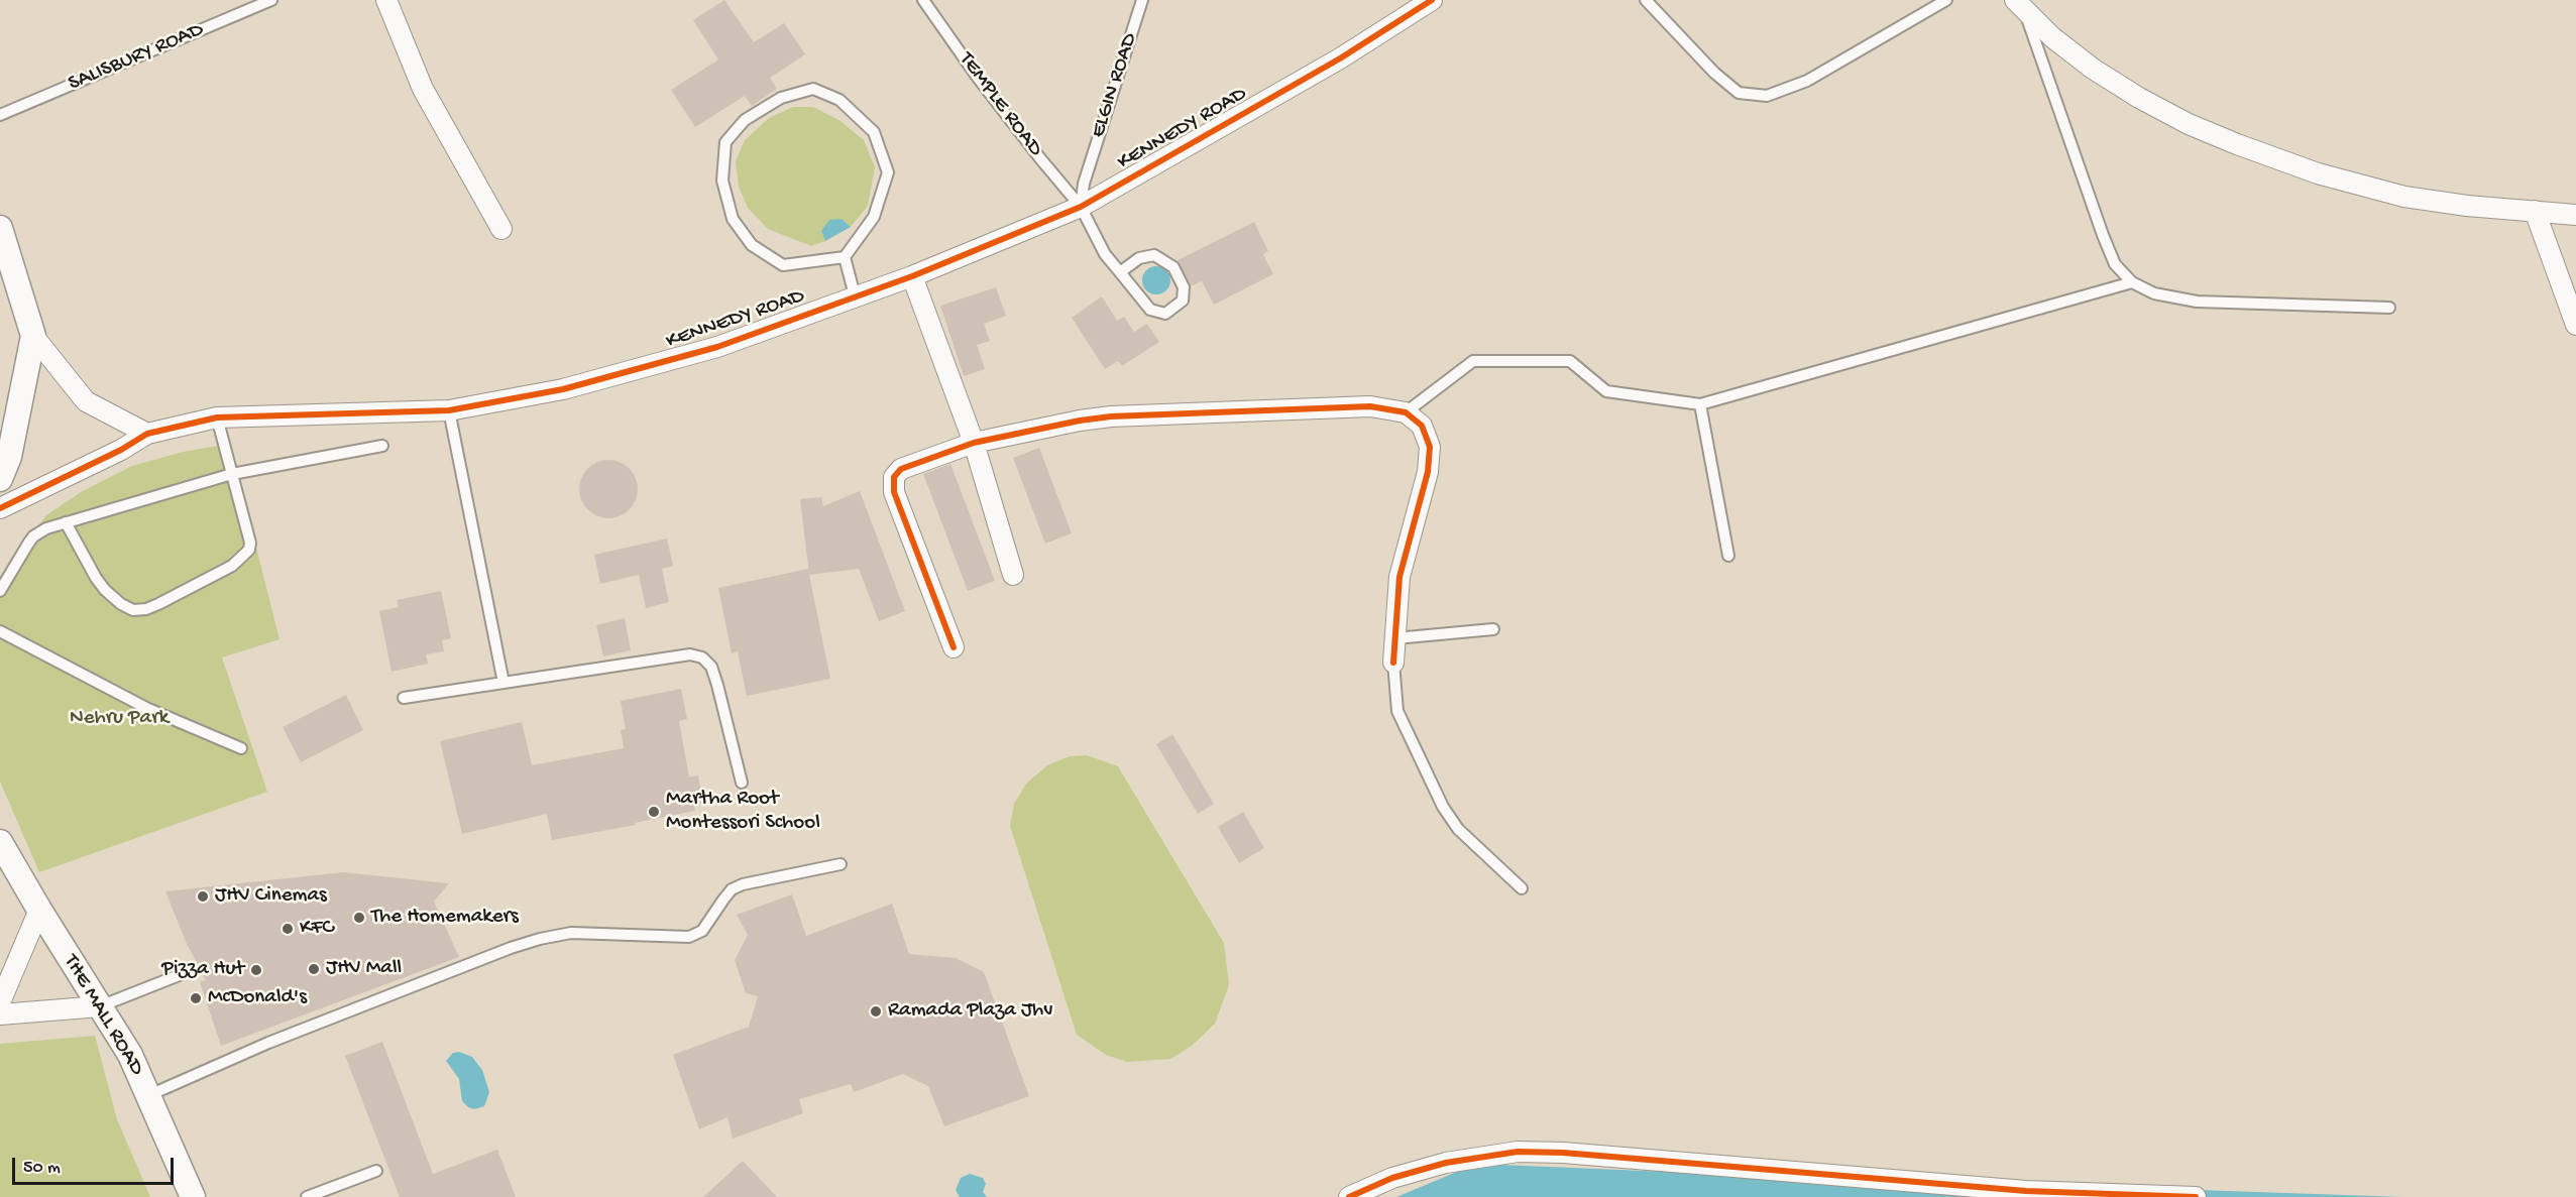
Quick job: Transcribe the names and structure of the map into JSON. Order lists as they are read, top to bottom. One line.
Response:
{"streets":{"street":["KENNEDY ROAD","THE MALL ROAD"],"lane":["SALISBURY ROAD","ELGIN ROAD","TEMPLE ROAD"]},"crossings":[["ELGIN ROAD","TEMPLE ROAD"],["ELGIN ROAD","KENNEDY ROAD"],["TEMPLE ROAD","KENNEDY ROAD"]],"parks":["Nehru Park"],"places":["Martha Root Montessori School","JHV Cinemas","The Homemakers","KFC","JHV Mall","Pizza Hut","McDonald's","Ramada Plaza Jhv"],"scale_bar":"50 m"}
